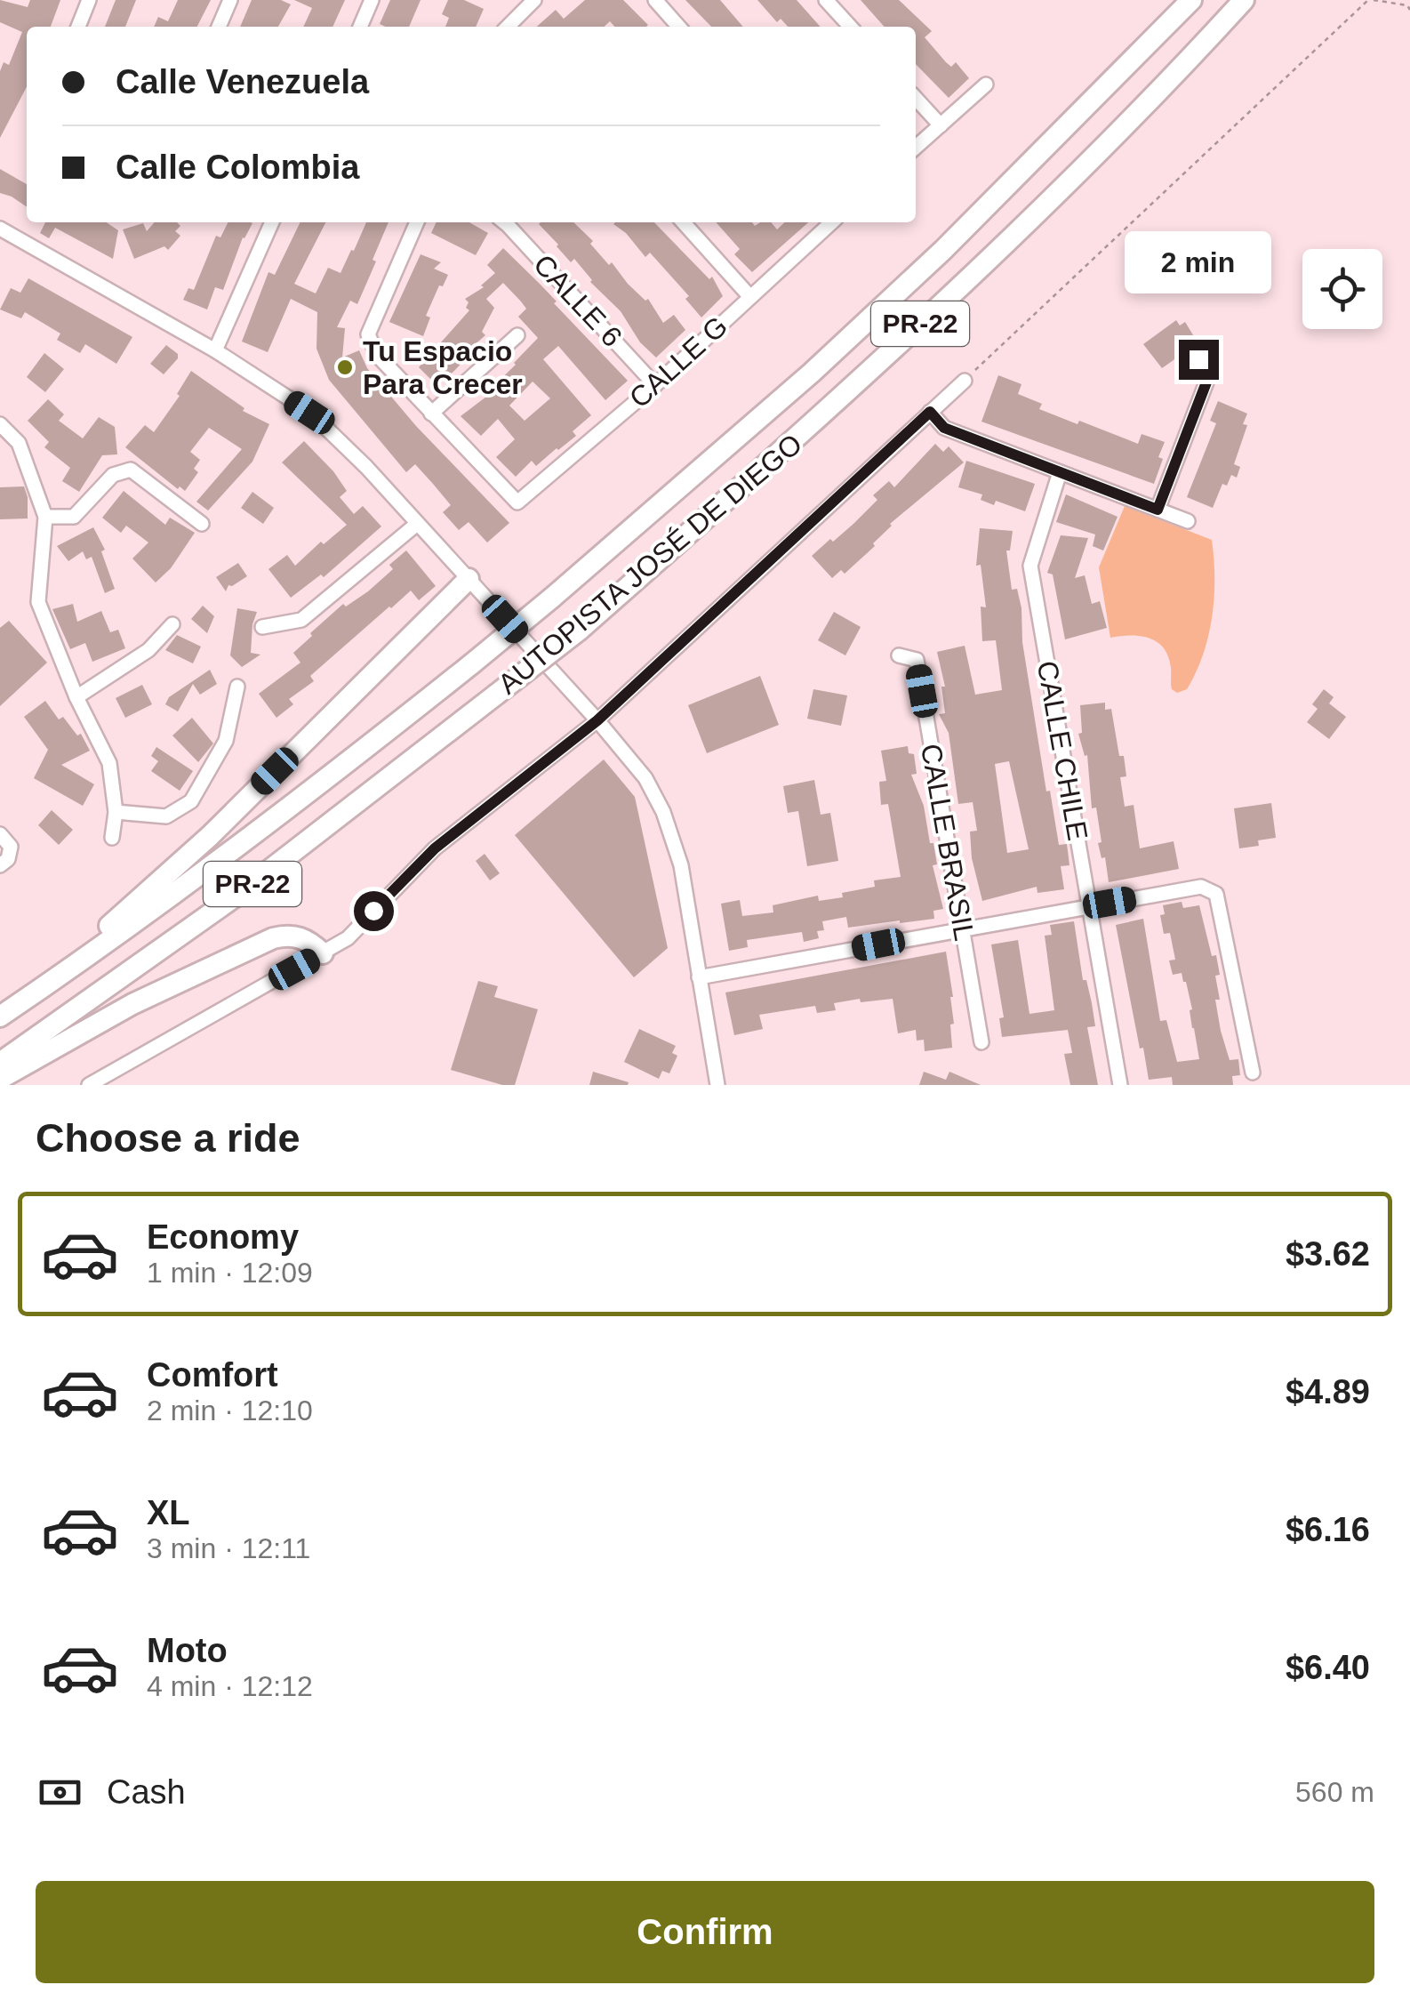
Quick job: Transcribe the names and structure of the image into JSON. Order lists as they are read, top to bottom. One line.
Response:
{"streets":{"highway":["PR-22","AUTOPISTA JOSÉ DE DIEGO"],"street":["CALLE 6","CALLE G","CALLE CHILE","CALLE BRASIL"]},"crossings":[["CALLE 6","CALLE G"]],"places":["Tu Espacio Para Crecer"],"page":{"banner":["Calle Venezuela","Calle Colombia"],"bubble":"2 min","heading":"Choose a ride","list":[{"name":"Economy","note":"1 min · 12:09","value":"$3.62"},{"name":"Comfort","note":"2 min · 12:10","value":"$4.89"},{"name":"XL","note":"3 min · 12:11","value":"$6.16"},{"name":"Moto","note":"4 min · 12:12","value":"$6.40"}],"pay":["Cash","560 m"],"buttons":"Confirm"}}
